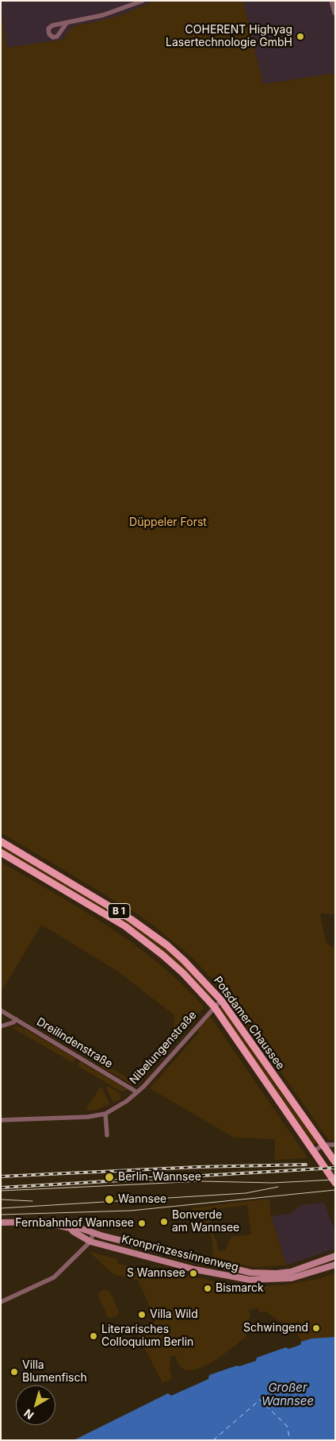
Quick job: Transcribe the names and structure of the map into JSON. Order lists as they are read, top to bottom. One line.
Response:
{"streets":{"main road":["B 1","Potsdamer Chaussee","Kronprinzessinnenweg"],"street":["Dreilindenstraße","Nibelungenstraße"]},"crossings":[["B 1","Potsdamer Chaussee"],["Potsdamer Chaussee","Nibelungenstraße"],["Dreilindenstraße","Nibelungenstraße"]],"water":["Großer Wannsee"],"parks":["Düppeler Forst"],"places":["COHERENT Highyag Lasertechnologie GmbH","Berlin-Wannsee","Wannsee","Bonverde am Wannsee","Fernbahnhof Wannsee","S Wannsee","Bismarck","Villa Wild","Schwingend","Literarisches Colloquium Berlin","Villa Blumenfisch"],"north":"bottom left"}
